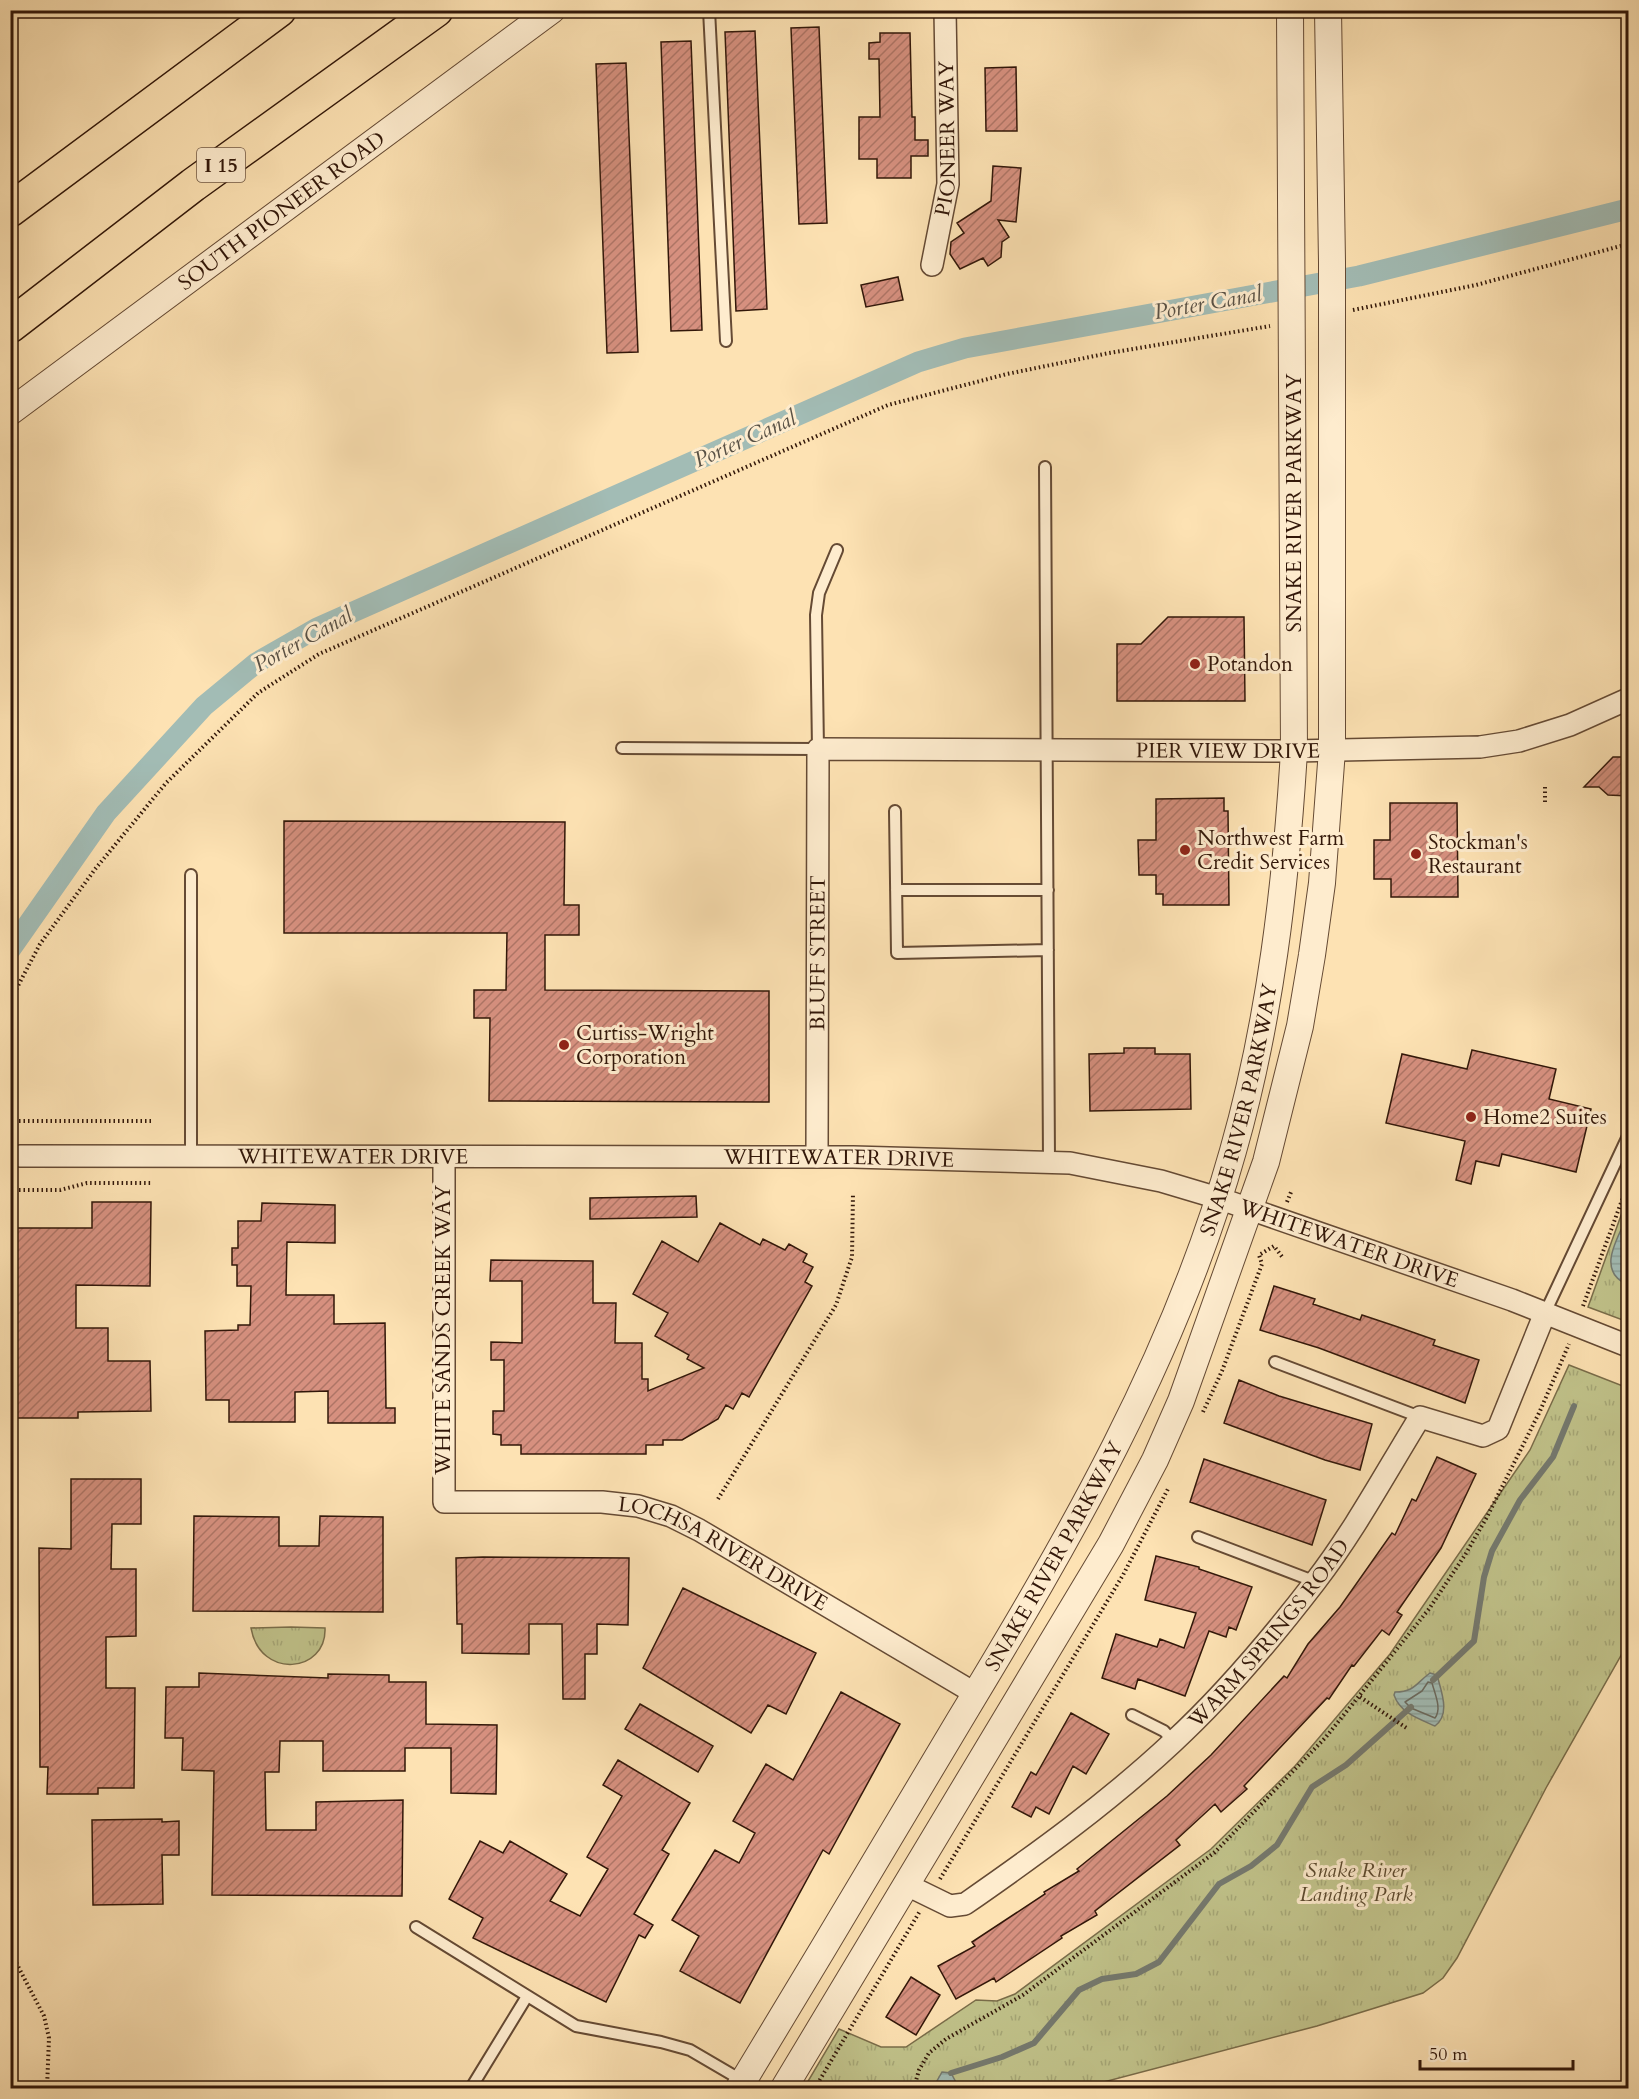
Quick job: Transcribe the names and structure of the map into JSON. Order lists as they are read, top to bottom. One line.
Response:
{"streets":{"highway":["I 15"],"street":["PIONEER WAY","SOUTH PIONEER ROAD","SNAKE RIVER PARKWAY","PIER VIEW DRIVE","BLUFF STREET","WHITEWATER DRIVE","WHITE SANDS CREEK WAY","LOCHSA RIVER DRIVE","WARM SPRINGS ROAD"]},"crossings":[["SNAKE RIVER PARKWAY","PIER VIEW DRIVE"],["SNAKE RIVER PARKWAY","WHITEWATER DRIVE"],["SNAKE RIVER PARKWAY","LOCHSA RIVER DRIVE"],["SNAKE RIVER PARKWAY","WARM SPRINGS ROAD"],["PIER VIEW DRIVE","BLUFF STREET"],["BLUFF STREET","WHITEWATER DRIVE"],["WHITEWATER DRIVE","WHITE SANDS CREEK WAY"],["WHITE SANDS CREEK WAY","LOCHSA RIVER DRIVE"]],"water":["Porter Canal"],"parks":["Snake River Landing Park"],"places":["Potandon","Northwest Farm Credit Services","Stockman's Restaurant","Curtiss-Wright Corporation","Home2 Suites"],"scale_bar":"50 m"}
